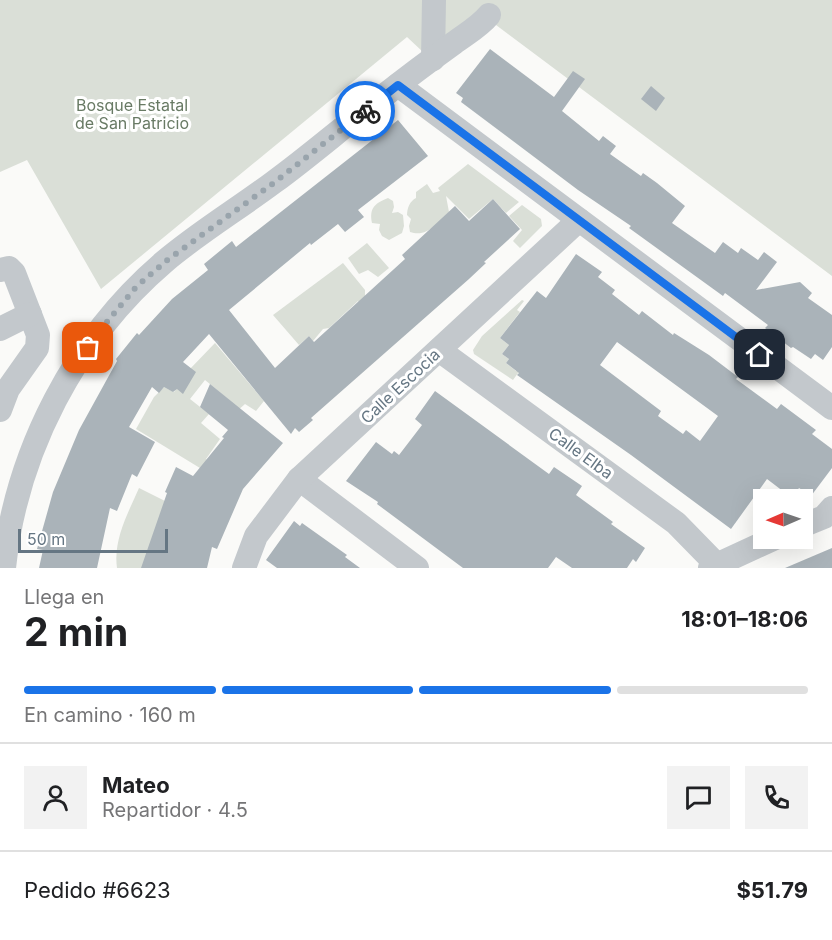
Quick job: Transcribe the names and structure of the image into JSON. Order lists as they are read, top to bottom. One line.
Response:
{"streets":{"street":["Calle Escocia","Calle Elba"]},"crossings":[["Calle Escocia","Calle Elba"]],"parks":["Bosque Estatal de San Patricio"],"scale_bar":"50 m","north":"left","page":{"scale":"50 m","heading":["2 min","Llega en","18:01–18:06"],"panel":["Mateo","Repartidor · 4.5","Pedido #6623","$51.79"],"bar":"En camino · 160 m"}}
